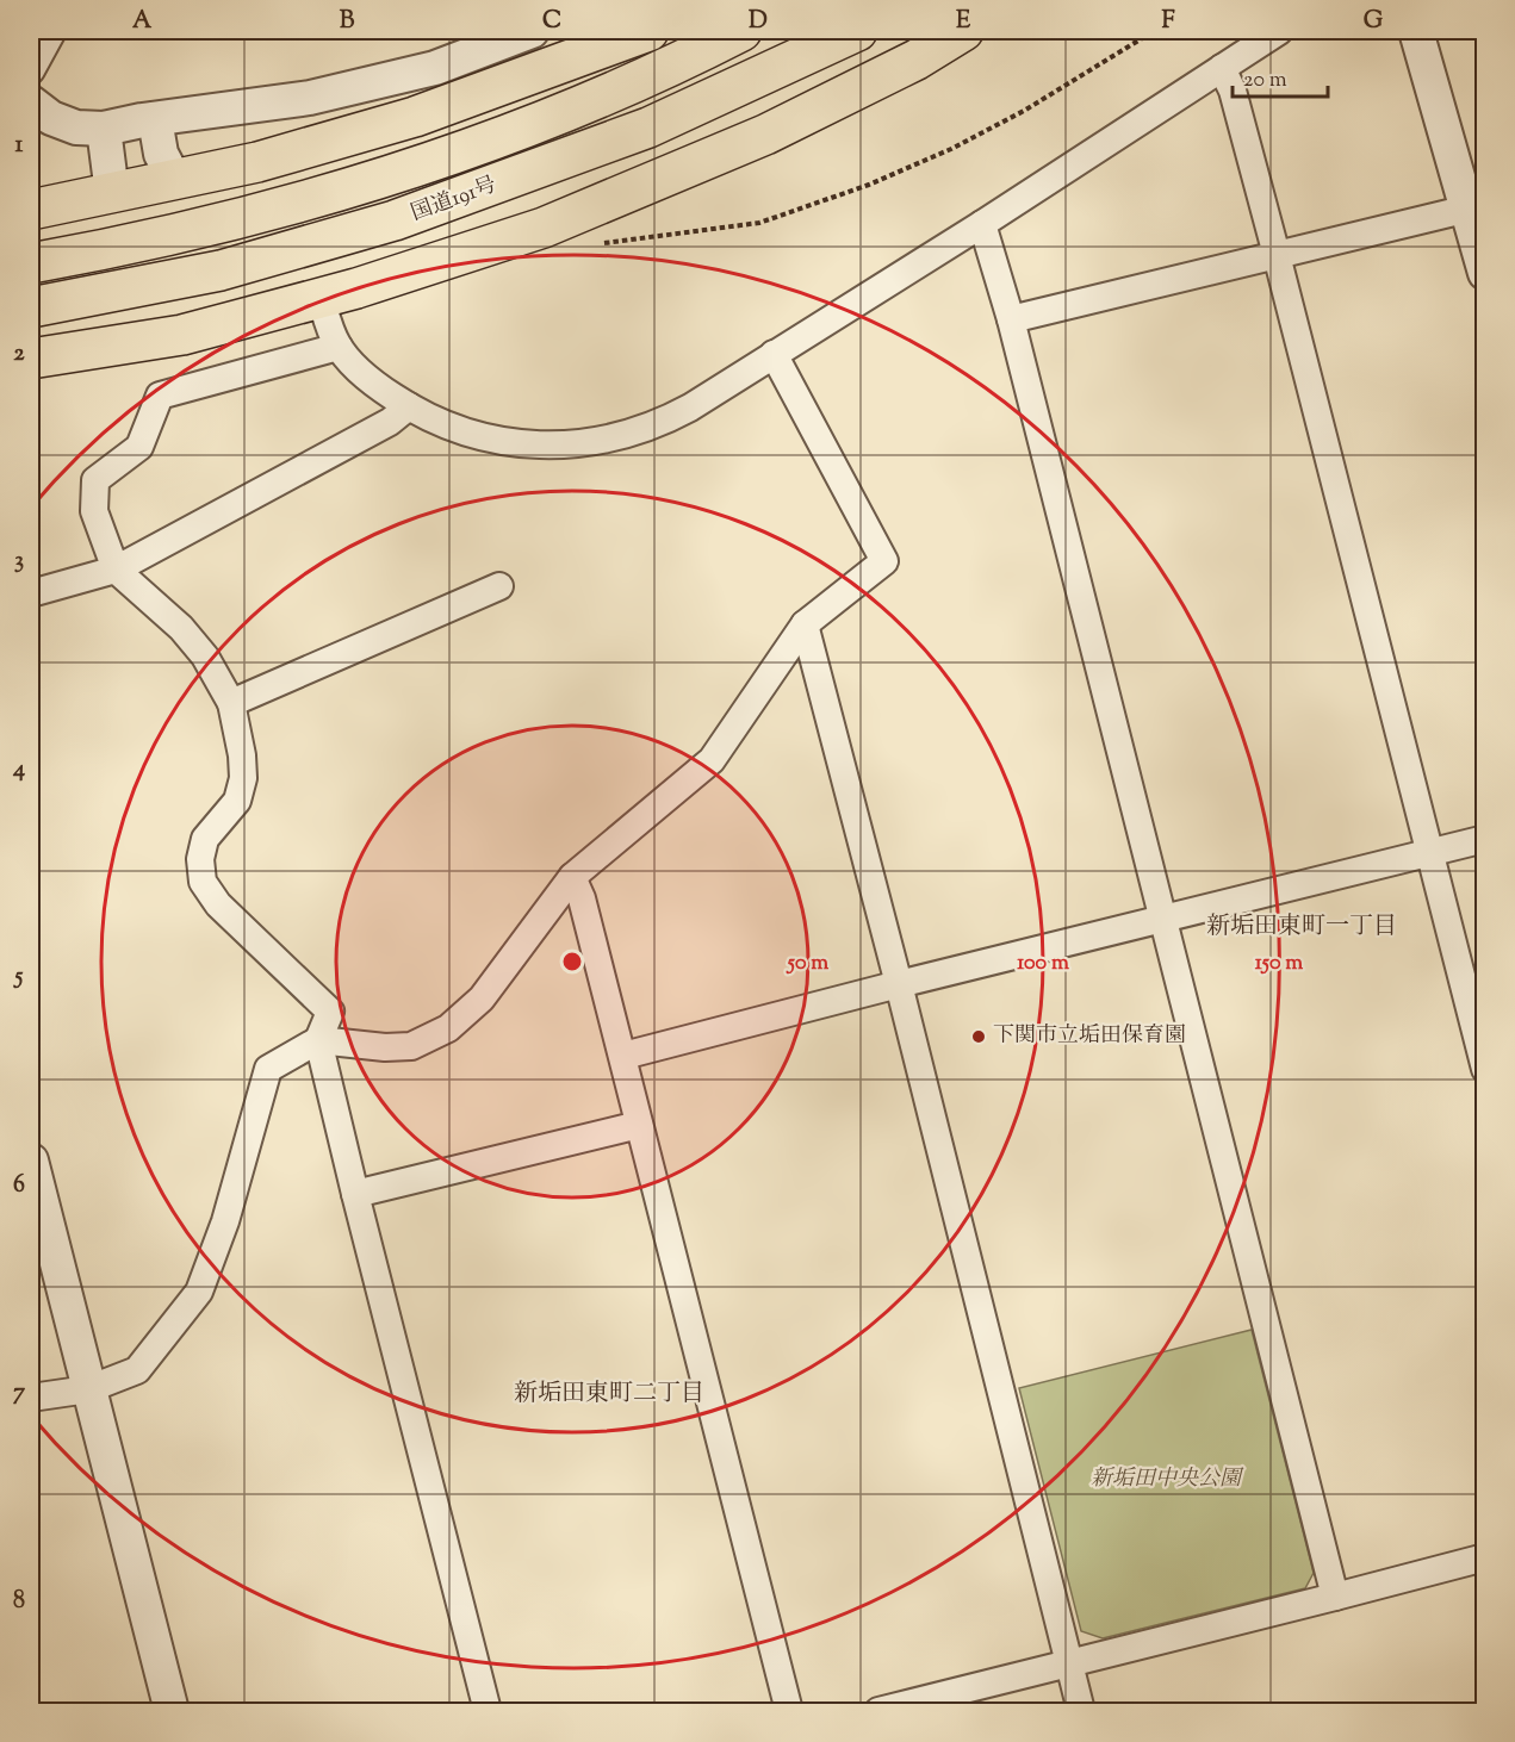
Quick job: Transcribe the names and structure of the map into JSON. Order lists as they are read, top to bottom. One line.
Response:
{"streets":{"highway":["国道191号"]},"districts":["新垢田東町一丁目","新垢田東町二丁目"],"parks":["新垢田中央公園"],"places":["下関市立垢田保育園"],"scale_bar":"20 m","grid":{"columns":["A","B","C","D","E","F","G"],"rows":["1","2","3","4","5","6","7","8"]},"rings":["50 m","100 m","150 m"]}
